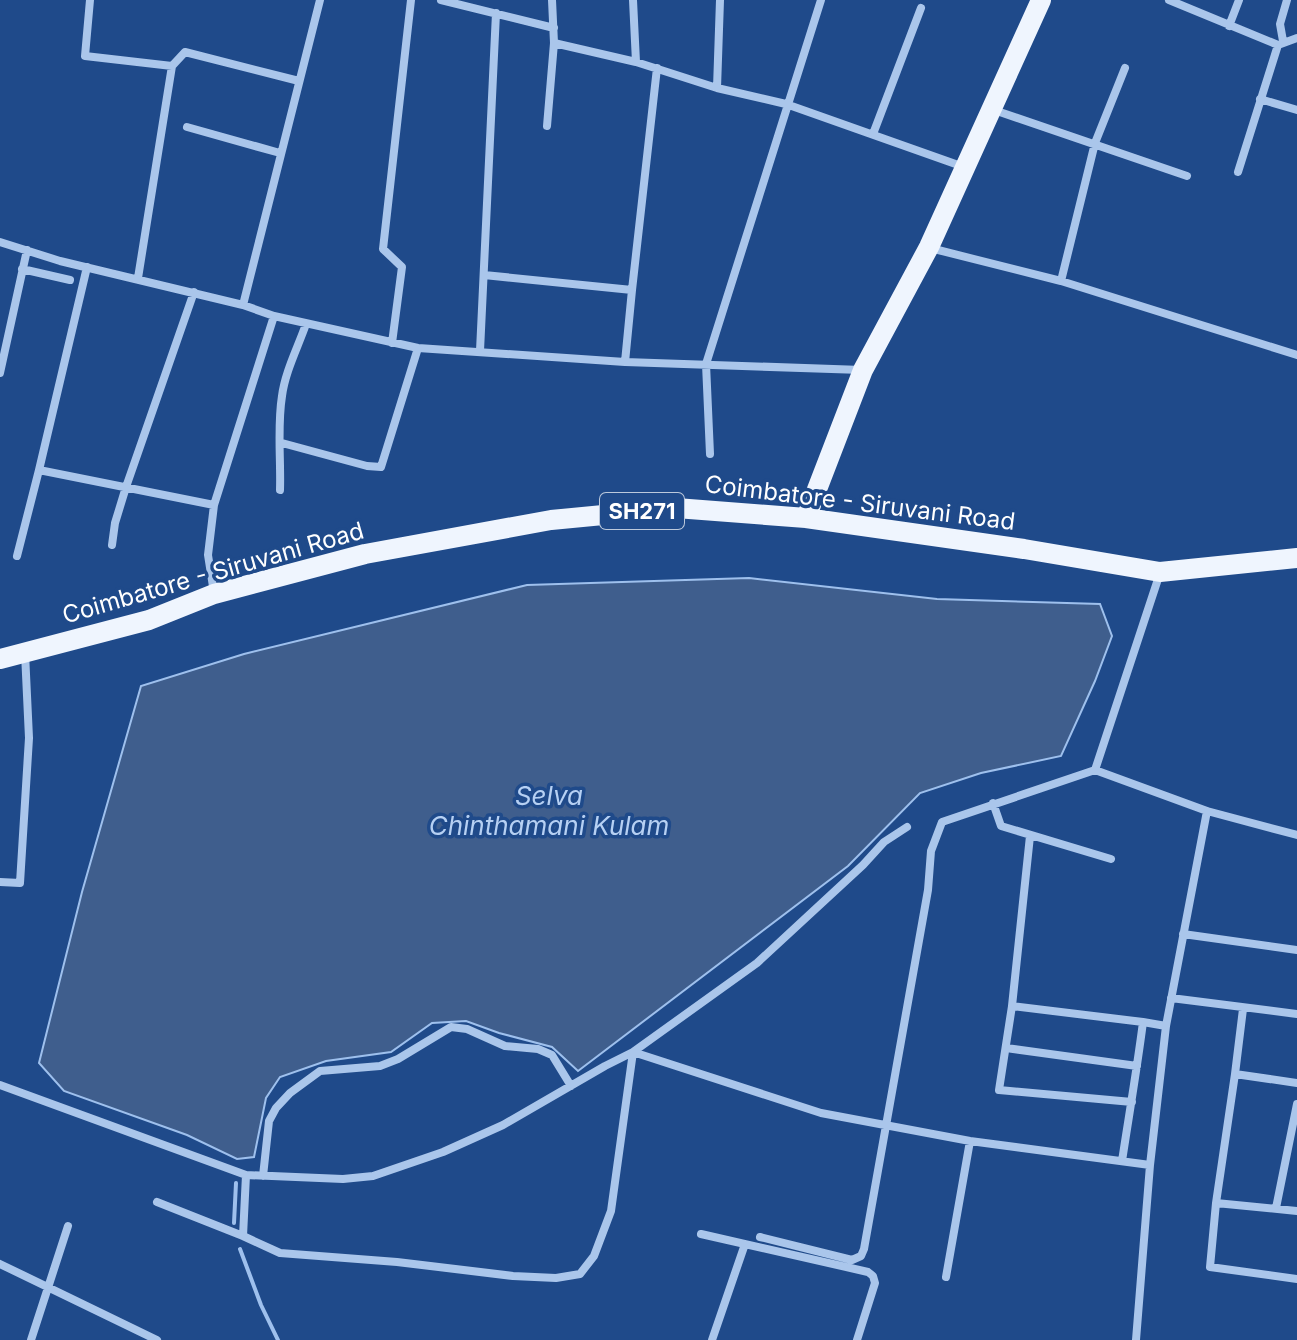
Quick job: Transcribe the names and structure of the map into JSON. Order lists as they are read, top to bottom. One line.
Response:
{"streets":{"main road":["Coimbatore - Siruvani Road","SH271"]},"water":["Selva Chinthamani Kulam"]}
